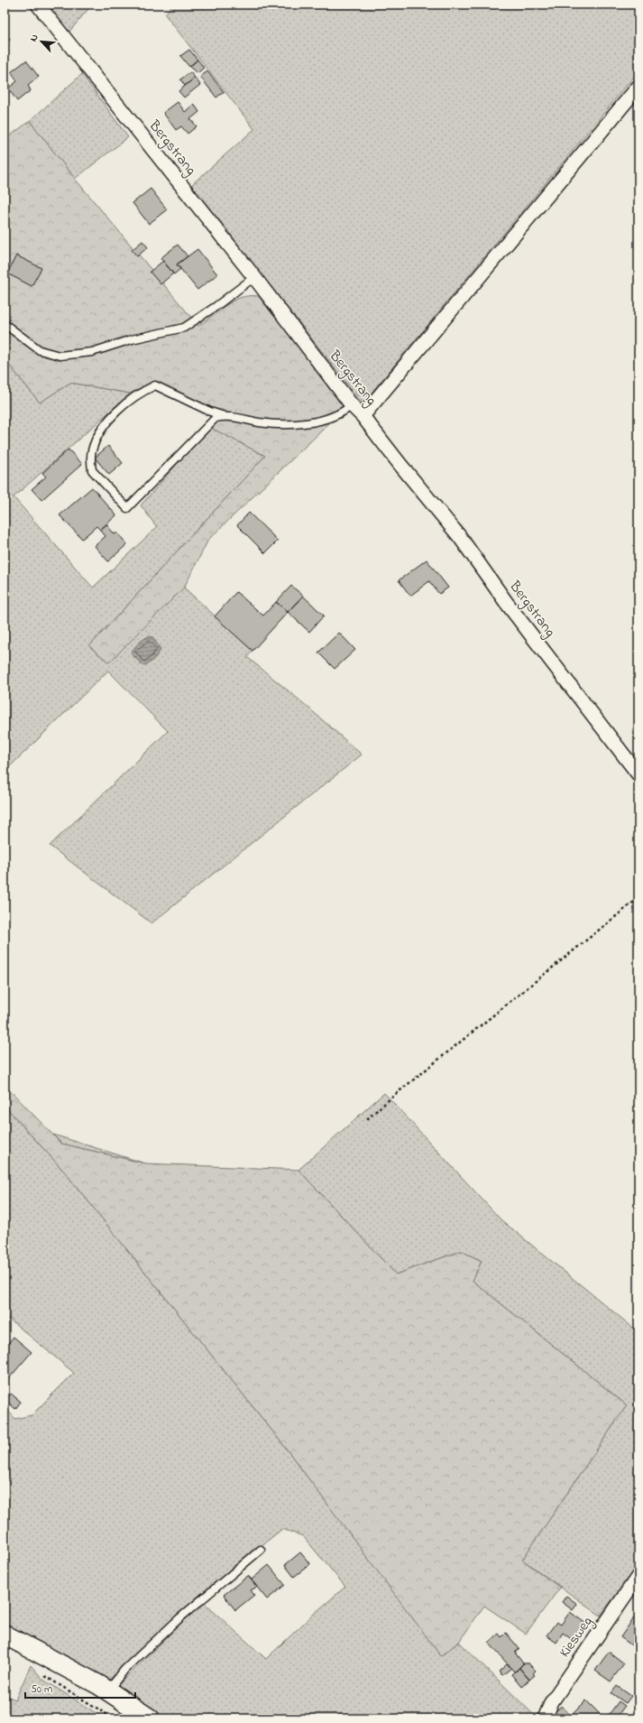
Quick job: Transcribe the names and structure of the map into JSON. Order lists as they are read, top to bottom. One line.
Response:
{"streets":{"street":["Bergstrang","Kiesweg"]},"scale_bar":"50 m","north":"top left"}
